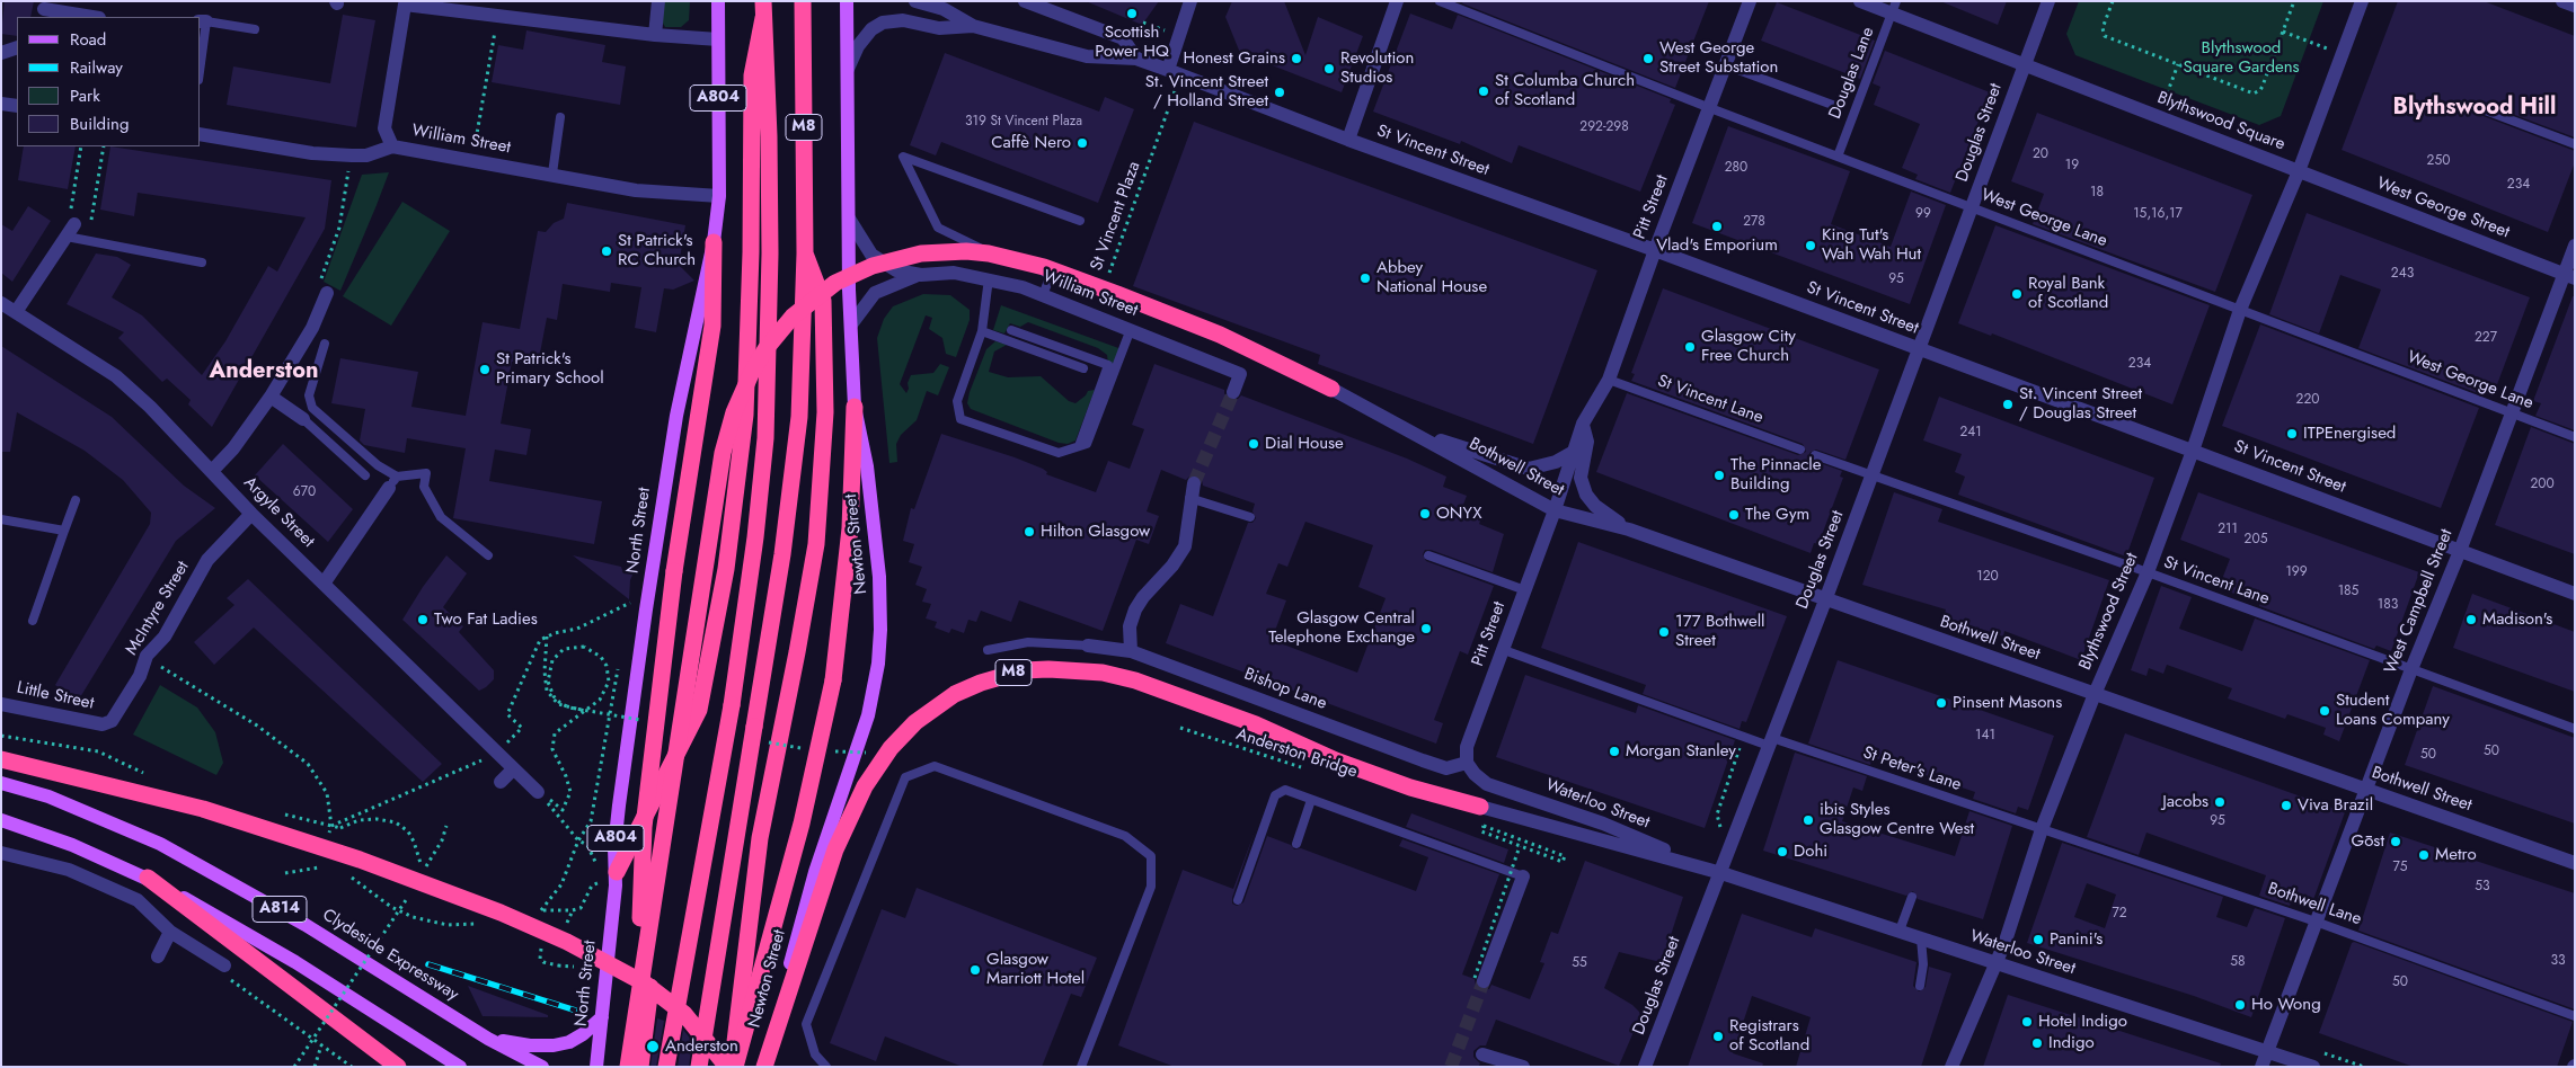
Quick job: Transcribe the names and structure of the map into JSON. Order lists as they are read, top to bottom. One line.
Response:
{"streets":{"highway":["M8"],"main road":["A804","North Street","Newton Street","A814","Clydeside Expressway"],"street":["Blythswood Square","Douglas Street","William Street","St Vincent Street","Pitt Street","West George Street","Bothwell Street","Argyle Street","West Campbell Street","McIntyre Street","Blythswood Street","Bishop Lane","Little Street","Waterloo Street"],"lane":["Douglas Lane","West George Lane","St Vincent Lane","St Peter's Lane","Bothwell Lane"],"path":["St Vincent Plaza","Anderston Bridge"]},"crossings":[["Douglas Lane","West George Lane"],["Blythswood Square","Douglas Street"],["Blythswood Square","West George Street"],["Blythswood Square","Blythswood Street"],["M8","Newton Street"],["M8","Waterloo Street"],["Douglas Street","St Vincent Street"],["Douglas Street","West George Lane"],["Douglas Street","St Vincent Lane"],["Douglas Street","Bothwell Street"],["Douglas Street","St Peter's Lane"],["Douglas Street","Waterloo Street"],["William Street","North Street"],["William Street","Newton Street"],["St Vincent Street","Pitt Street"],["St Vincent Street","St Vincent Plaza"],["St Vincent Street","Newton Street"],["St Vincent Street","West Campbell Street"],["St Vincent Street","Blythswood Street"],["Pitt Street","West George Lane"],["Pitt Street","St Vincent Lane"],["Pitt Street","Bothwell Street"],["Pitt Street","Bishop Lane"],["Pitt Street","St Peter's Lane"],["Pitt Street","Waterloo Street"],["West George Street","West Campbell Street"],["West George Street","Blythswood Street"],["West George Lane","West Campbell Street"],["West George Lane","Blythswood Street"],["St Vincent Lane","West Campbell Street"],["St Vincent Lane","Blythswood Street"],["Bothwell Street","West Campbell Street"],["Bothwell Street","Blythswood Street"],["Argyle Street","McIntyre Street"],["West Campbell Street","Waterloo Street"],["West Campbell Street","Bothwell Lane"],["McIntyre Street","Little Street"],["Blythswood Street","St Peter's Lane"],["Blythswood Street","Waterloo Street"],["Blythswood Street","Bothwell Lane"],["Bishop Lane","Waterloo Street"],["St Peter's Lane","Bothwell Lane"]],"districts":["Blythswood Hill","Anderston"],"parks":["Blythswood Square Gardens"],"places":["Scottish Power HQ","Honest Grains","West George Street Substation","Revolution Studios","St Columba Church of Scotland","St. Vincent Street / Holland Street","Caffè Nero","Vlad's Emporium","King Tut's Wah Wah Hut","St Patrick's RC Church","Abbey National House","Royal Bank of Scotland","Glasgow City Free Church","St Patrick's Primary School","St. Vincent Street / Douglas Street","ITPEnergised","Dial House","The Pinnacle Building","ONYX","The Gym","Hilton Glasgow","Two Fat Ladies","Madison's","Glasgow Central Telephone Exchange","177 Bothwell Street","Pinsent Masons","Student Loans Company","Morgan Stanley","Jacobs","Viva Brazil","ibis Styles Glasgow Centre West","Gōst","Dohi","Metro","Panini's","Glasgow Marriott Hotel","Ho Wong","Hotel Indigo","Registrars of Scotland","Indigo","Anderston"],"house_numbers":["319 St Vincent Plaza","292-298","20","250","19","280","234","18","99","15,16,17","278","243","95","227","234","220","241","200","670","211","205","199","120","185","183","141","50","50","95","75","53","72","33","58","55","50"],"legend":["Road","Railway","Park","Building"]}
